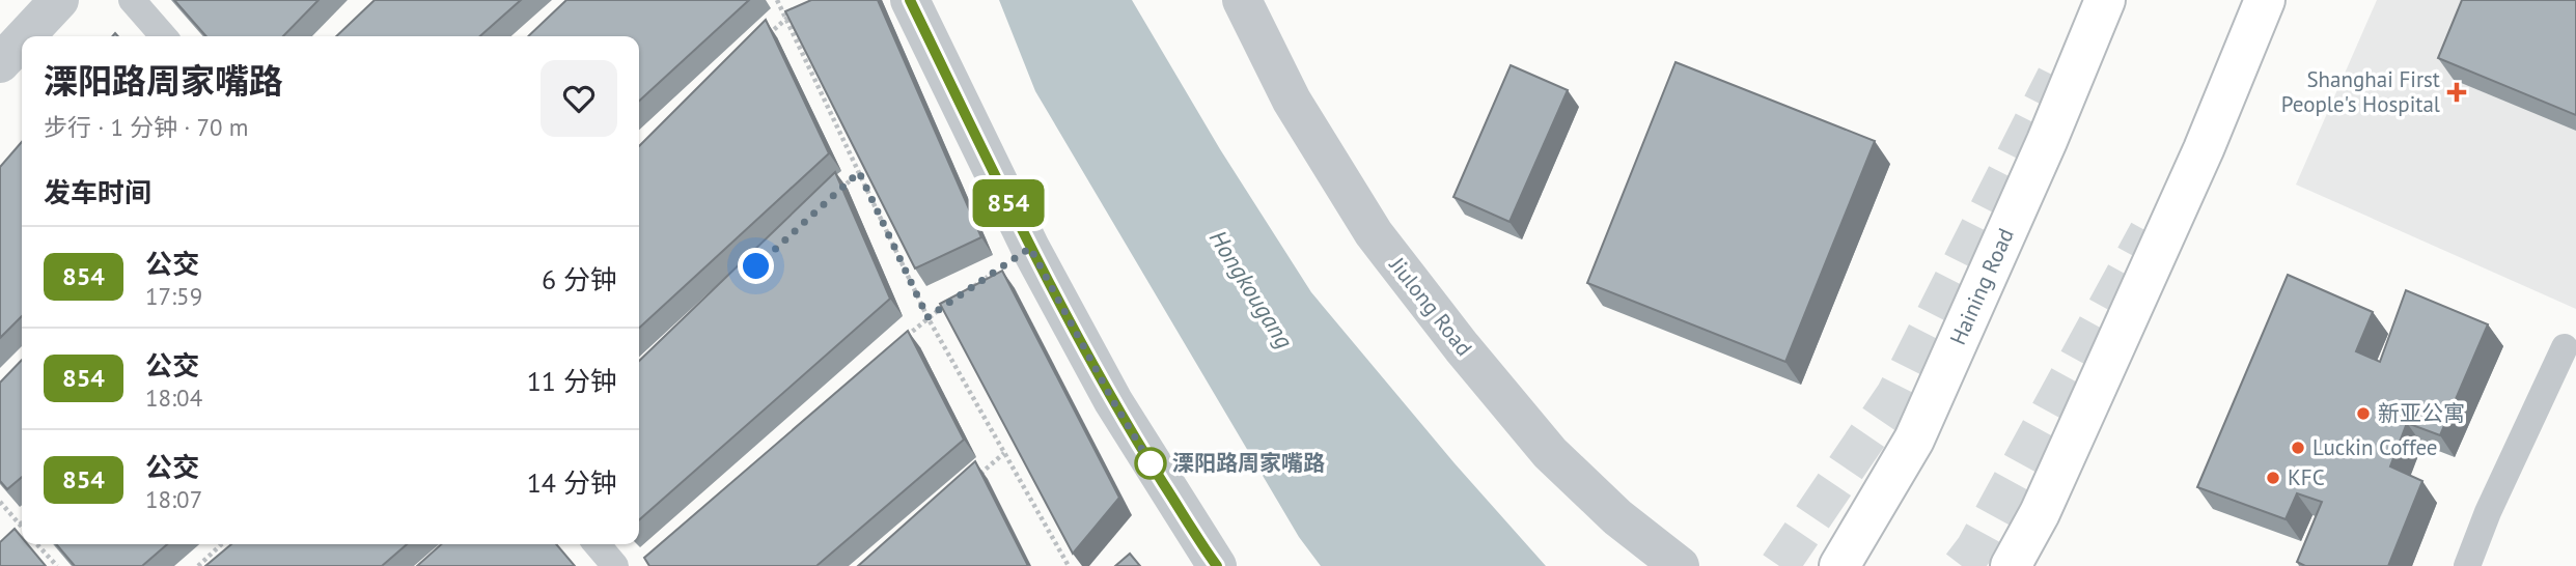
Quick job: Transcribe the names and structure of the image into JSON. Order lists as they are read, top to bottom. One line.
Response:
{"streets":{"main road":["Haining Road"],"street":["Jiulong Road"]},"water":["Hongkougang"],"places":{"health":["Shanghai First People's Hospital"],"other":["新亚公寓","Luckin Coffee","溧阳路周家嘴路","KFC"]},"lines":["bus line 854"],"page":{"on_map":"854","heading":[["溧阳路周家嘴路","步行 · 1 分钟 · 70 m"],"发车时间"],"list":[{"mark":"854","name":"公交","note":"17:59","value":"6 分钟"},{"mark":"854","name":"公交","note":"18:04","value":"11 分钟"},{"mark":"854","name":"公交","note":"18:07","value":"14 分钟"}]}}
